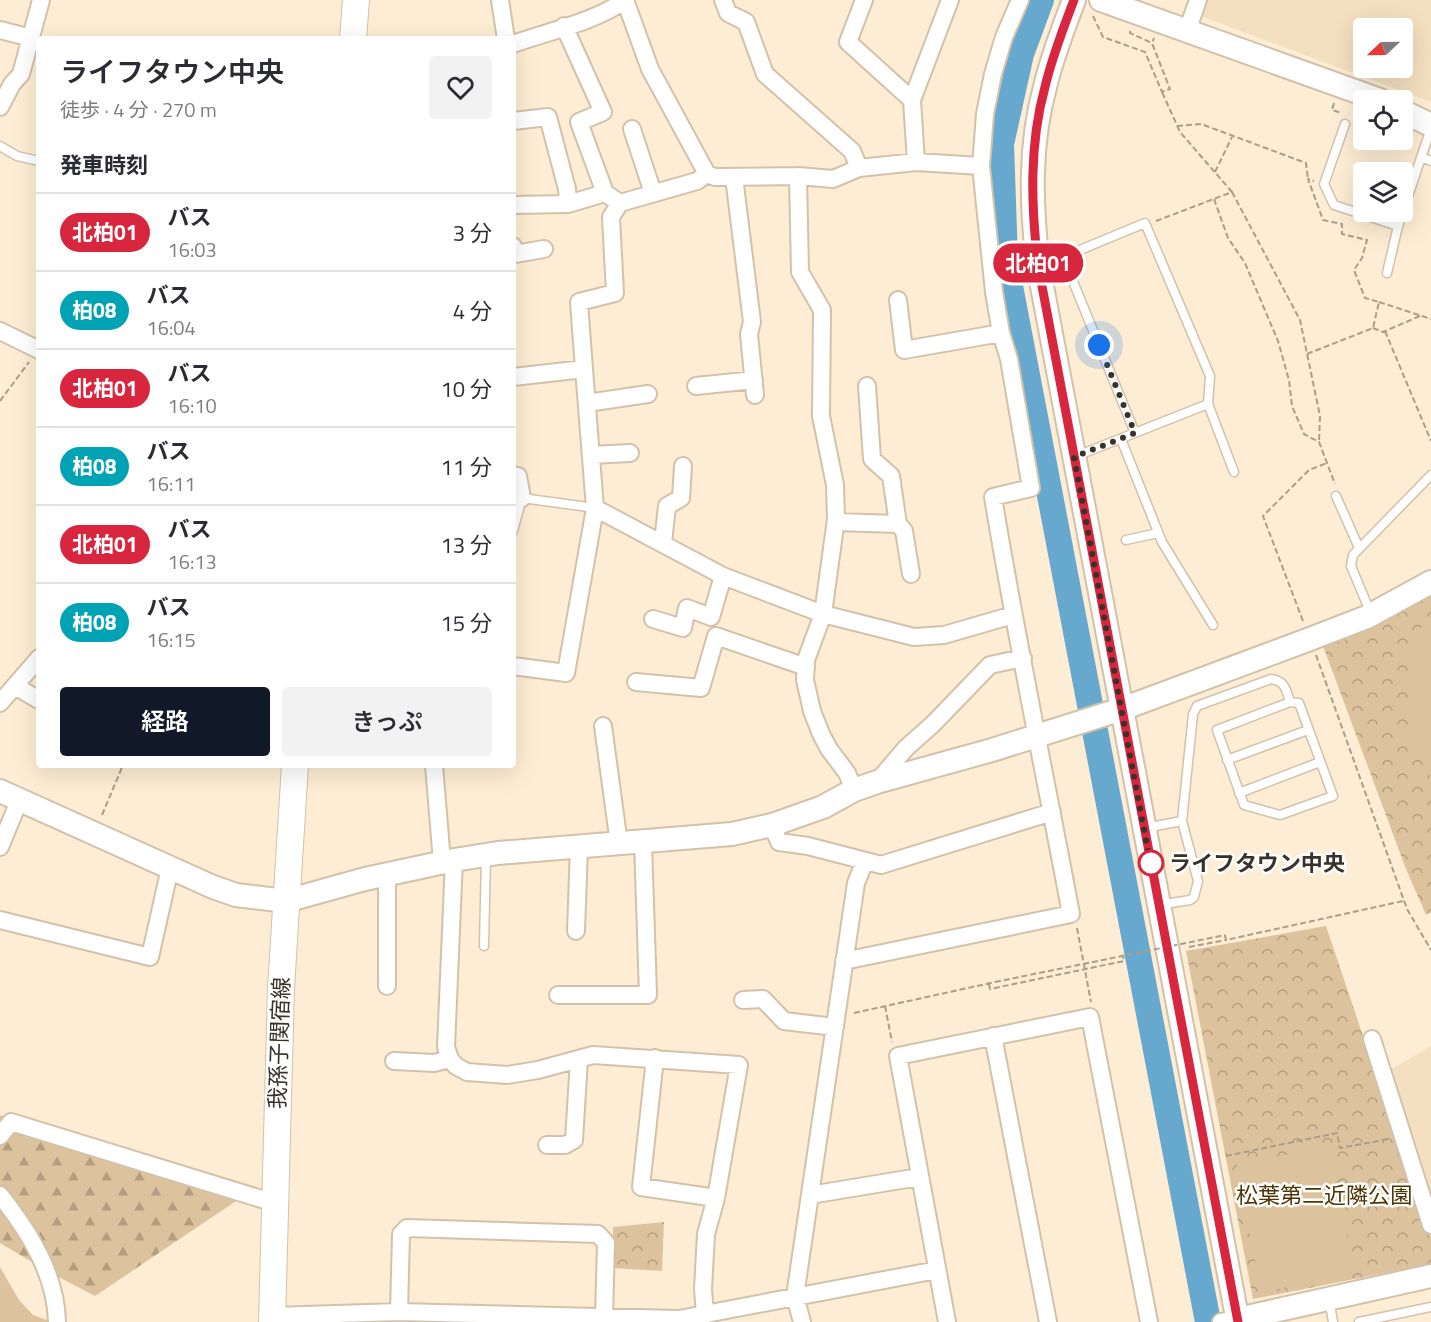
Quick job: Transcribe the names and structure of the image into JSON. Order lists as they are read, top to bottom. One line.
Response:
{"streets":{"main road":["我孫子関宿線"]},"parks":["松葉第二近隣公園"],"places":["ライフタウン中央"],"lines":["bus line 北柏01"],"north":"left","page":{"on_map":"北柏01","heading":[["ライフタウン中央","徒歩 · 4 分 · 270 m"],"発車時刻"],"list":[{"mark":"北柏01","name":"バス","note":"16:03","value":"3 分"},{"mark":"柏08","name":"バス","note":"16:04","value":"4 分"},{"mark":"北柏01","name":"バス","note":"16:10","value":"10 分"},{"mark":"柏08","name":"バス","note":"16:11","value":"11 分"},{"mark":"北柏01","name":"バス","note":"16:13","value":"13 分"},{"mark":"柏08","name":"バス","note":"16:15","value":"15 分"}],"buttons":["経路","きっぷ"]}}
